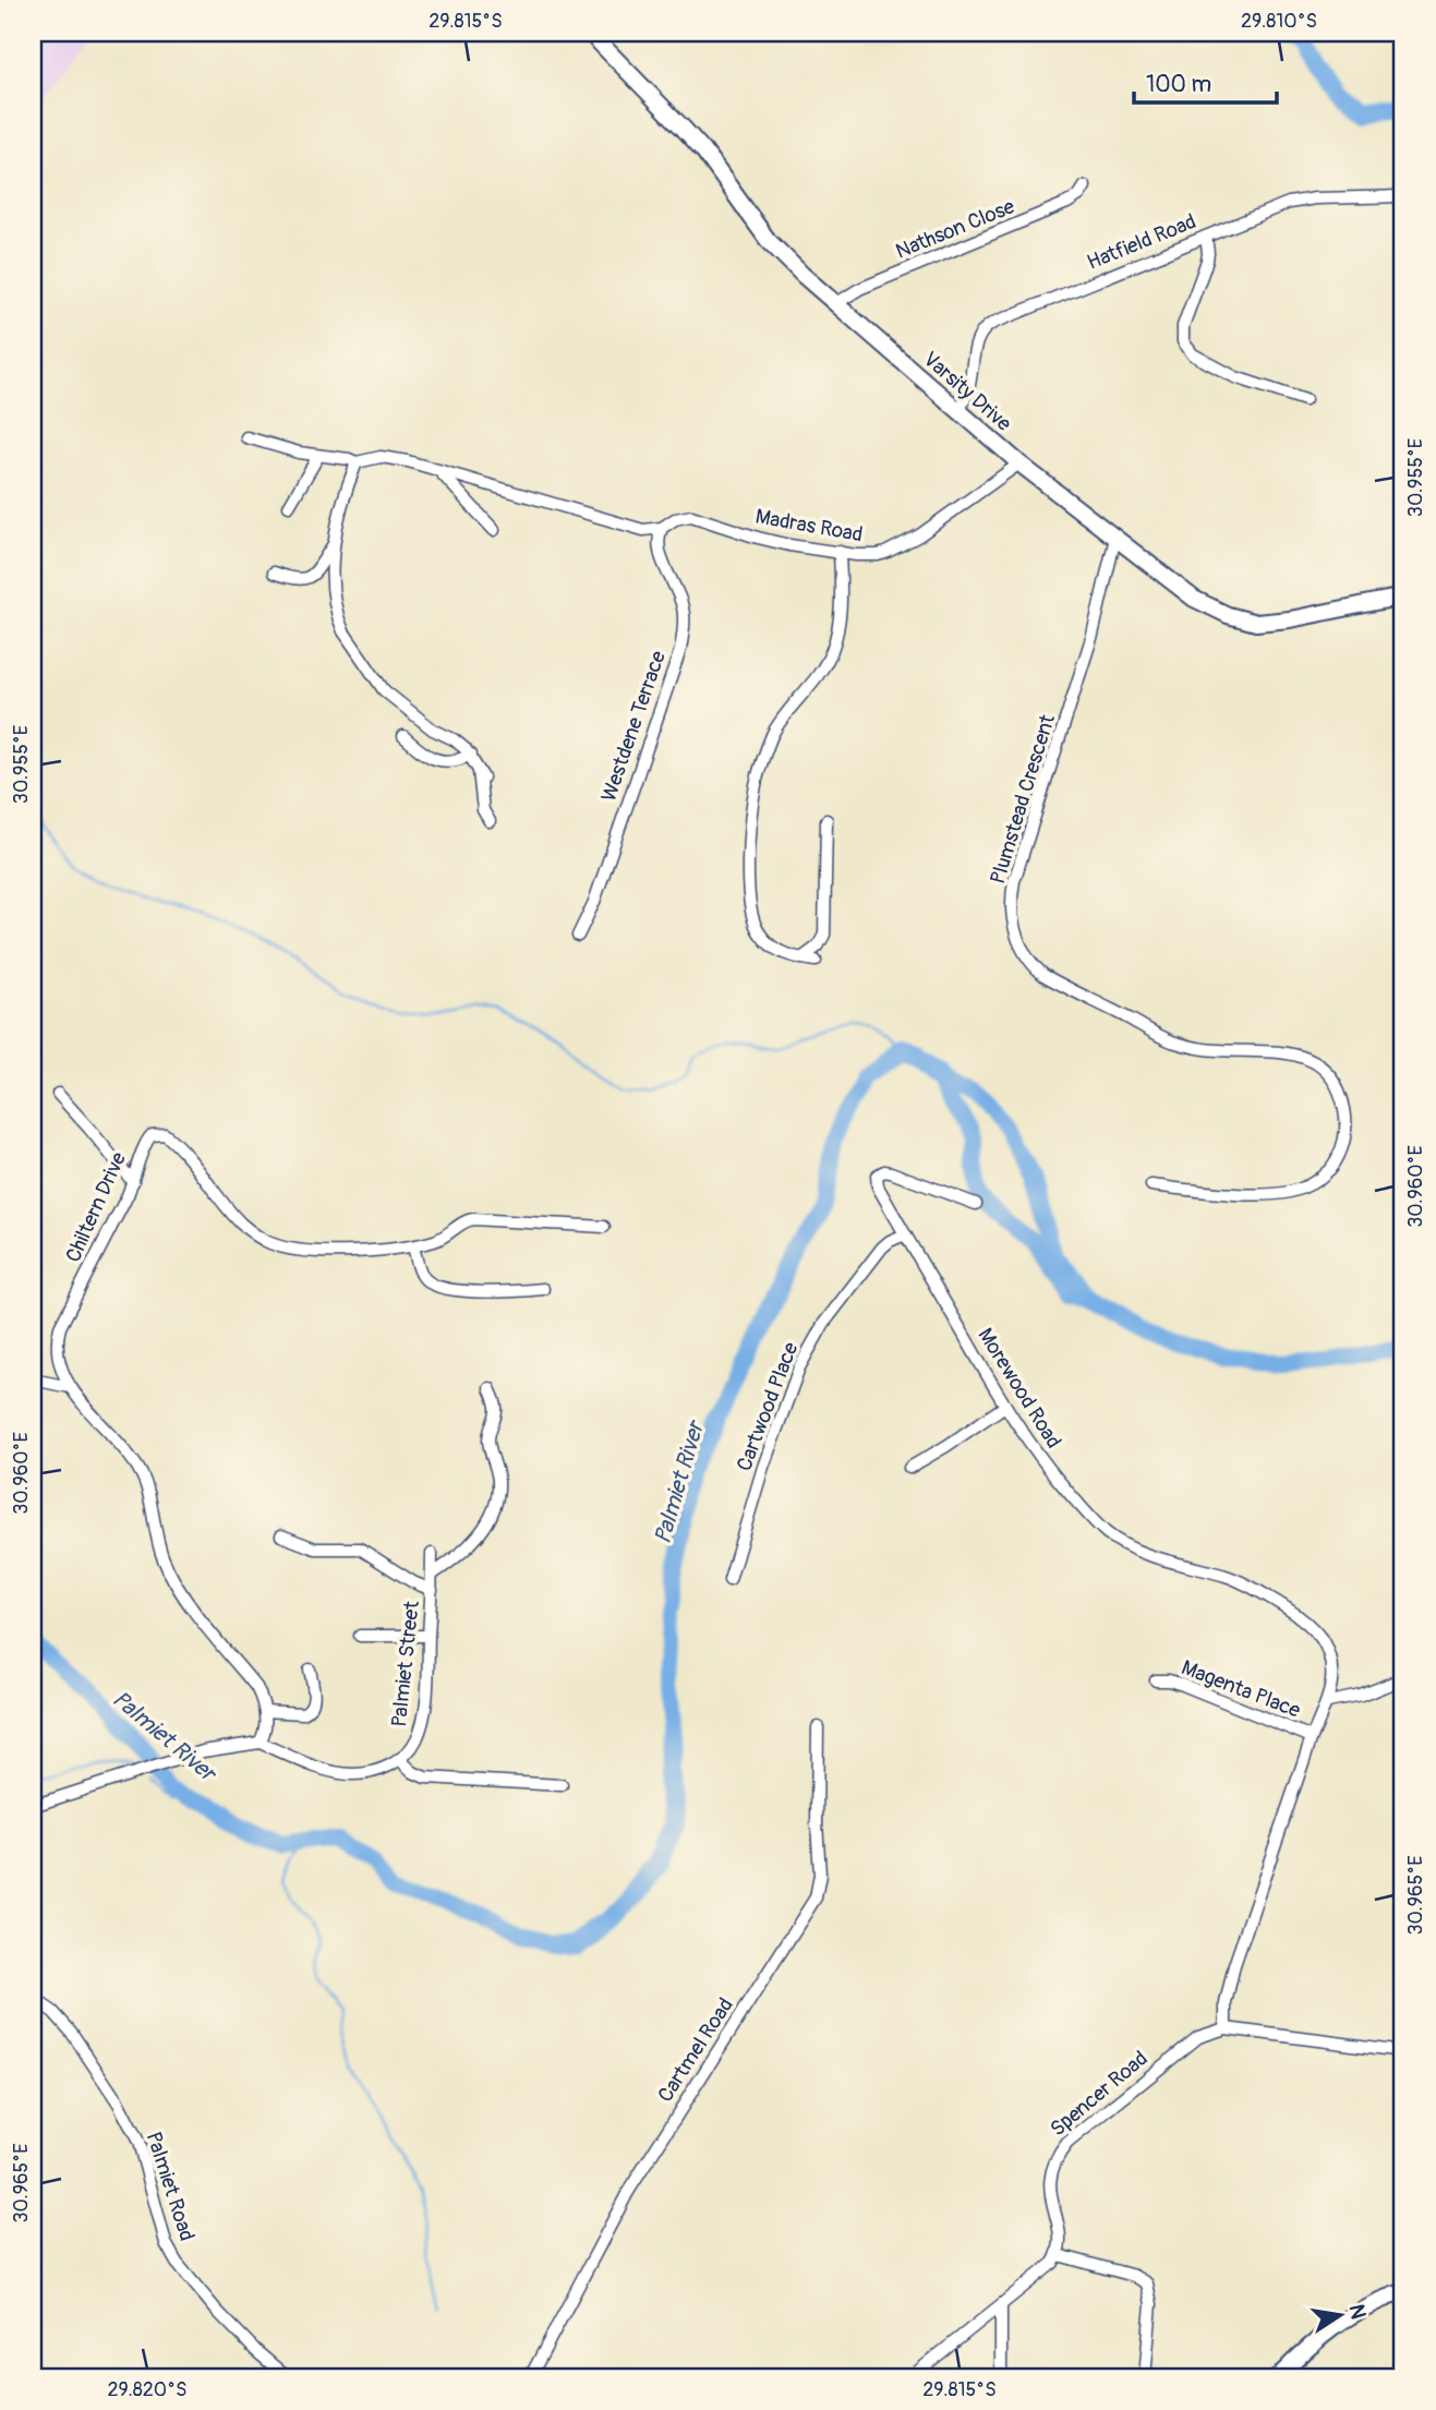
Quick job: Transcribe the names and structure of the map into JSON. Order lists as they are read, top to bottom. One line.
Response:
{"streets":{"street":["Nathson Close","Hatfield Road","Varsity Drive","Madras Road","Westdene Terrace","Plumstead Crescent","Chiltern Drive","Morewood Road","Cartwood Place","Palmiet Street","Magenta Place","Cartmel Road","Spencer Road","Palmiet Road"]},"crossings":[["Nathson Close","Varsity Drive"],["Hatfield Road","Varsity Drive"],["Varsity Drive","Madras Road"],["Varsity Drive","Plumstead Crescent"],["Madras Road","Westdene Terrace"],["Morewood Road","Cartwood Place"],["Morewood Road","Magenta Place"],["Morewood Road","Spencer Road"]],"water":["Palmiet River"],"scale_bar":"100 m","north":"right","coordinates":["29.815°S","29.810°S","30.955°E","30.960°E","30.965°E","29.820°S"]}
